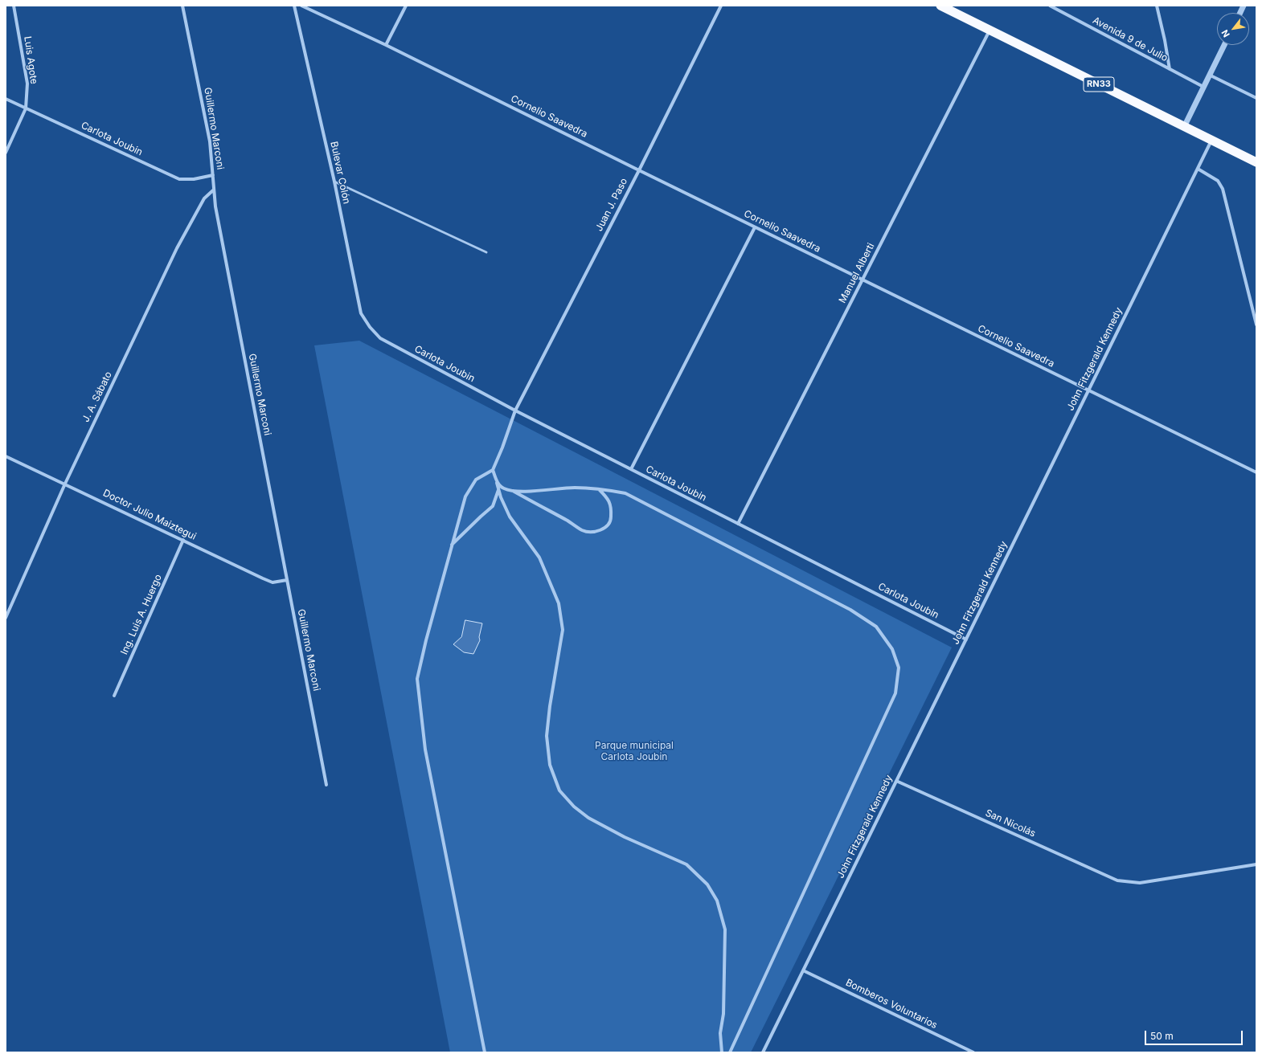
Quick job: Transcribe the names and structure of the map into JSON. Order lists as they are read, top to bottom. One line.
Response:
{"streets":{"highway":["RN33"],"street":["Avenida 9 de Julio","Luis Agote","Cornelio Saavedra","Guillermo Marconi","Carlota Joubin","Bulevar Colón","Juan J. Paso","Manuel Alberti","John Fitzgerald Kennedy","J. A. Sábato","Doctor Julio Maiztegui","Ing. Luis A. Huergo","San Nicolás","Bomberos Voluntarios"]},"crossings":[["Luis Agote","Carlota Joubin"],["RN33","Manuel Alberti"],["RN33","John Fitzgerald Kennedy"],["Cornelio Saavedra","Juan J. Paso"],["Cornelio Saavedra","Manuel Alberti"],["Cornelio Saavedra","John Fitzgerald Kennedy"],["Guillermo Marconi","Carlota Joubin"],["Guillermo Marconi","J. A. Sábato"],["Guillermo Marconi","Doctor Julio Maiztegui"],["Carlota Joubin","Bulevar Colón"],["Carlota Joubin","Juan J. Paso"],["Carlota Joubin","Manuel Alberti"],["Carlota Joubin","John Fitzgerald Kennedy"],["John Fitzgerald Kennedy","San Nicolás"],["John Fitzgerald Kennedy","Bomberos Voluntarios"],["J. A. Sábato","Doctor Julio Maiztegui"],["Doctor Julio Maiztegui","Ing. Luis A. Huergo"]],"parks":["Parque municipal Carlota Joubin"],"scale_bar":"50 m","north":"bottom left"}
